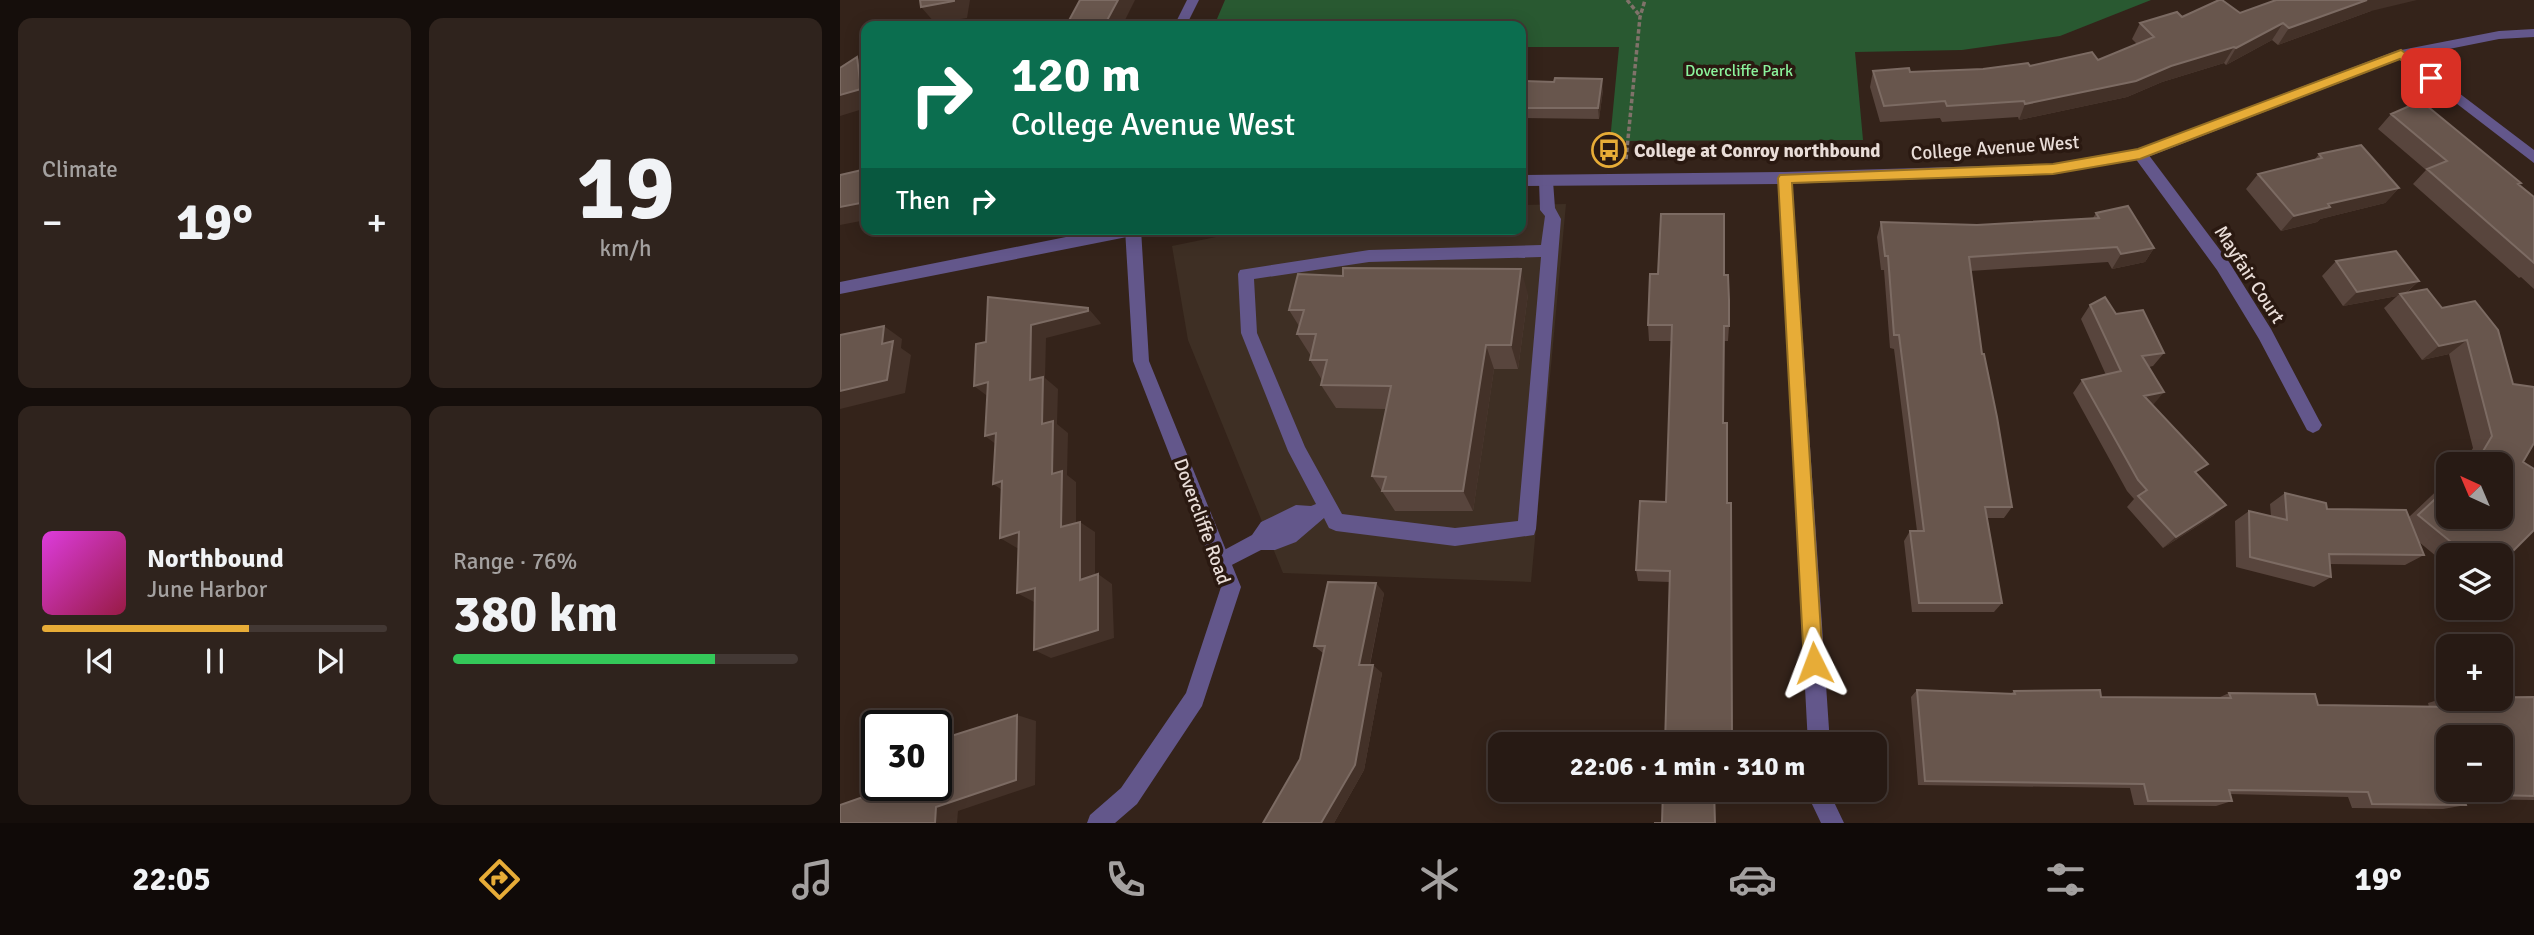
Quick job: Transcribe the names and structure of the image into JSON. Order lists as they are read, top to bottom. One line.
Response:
{"streets":{"street":["College Avenue West","Mayfair Court","Dovercliffe Road"]},"crossings":[["College Avenue West","Mayfair Court"]],"parks":["Dovercliffe Park"],"places":{"bus stop":["College at Conroy northbound"]},"north":"top left","page":{"tile":["Climate",["19","km/h"],["Range · 76%","380 km"]],"turn":["120 m","College Avenue West"],"then":"Then","heat":["−","19°","+"],"map_buttons":["+","−"],"song":["Northbound","June Harbor"],"limit":"30","trip":"22:06 · 1 min · 310 m","tabs":["22:05","19°"]}}
